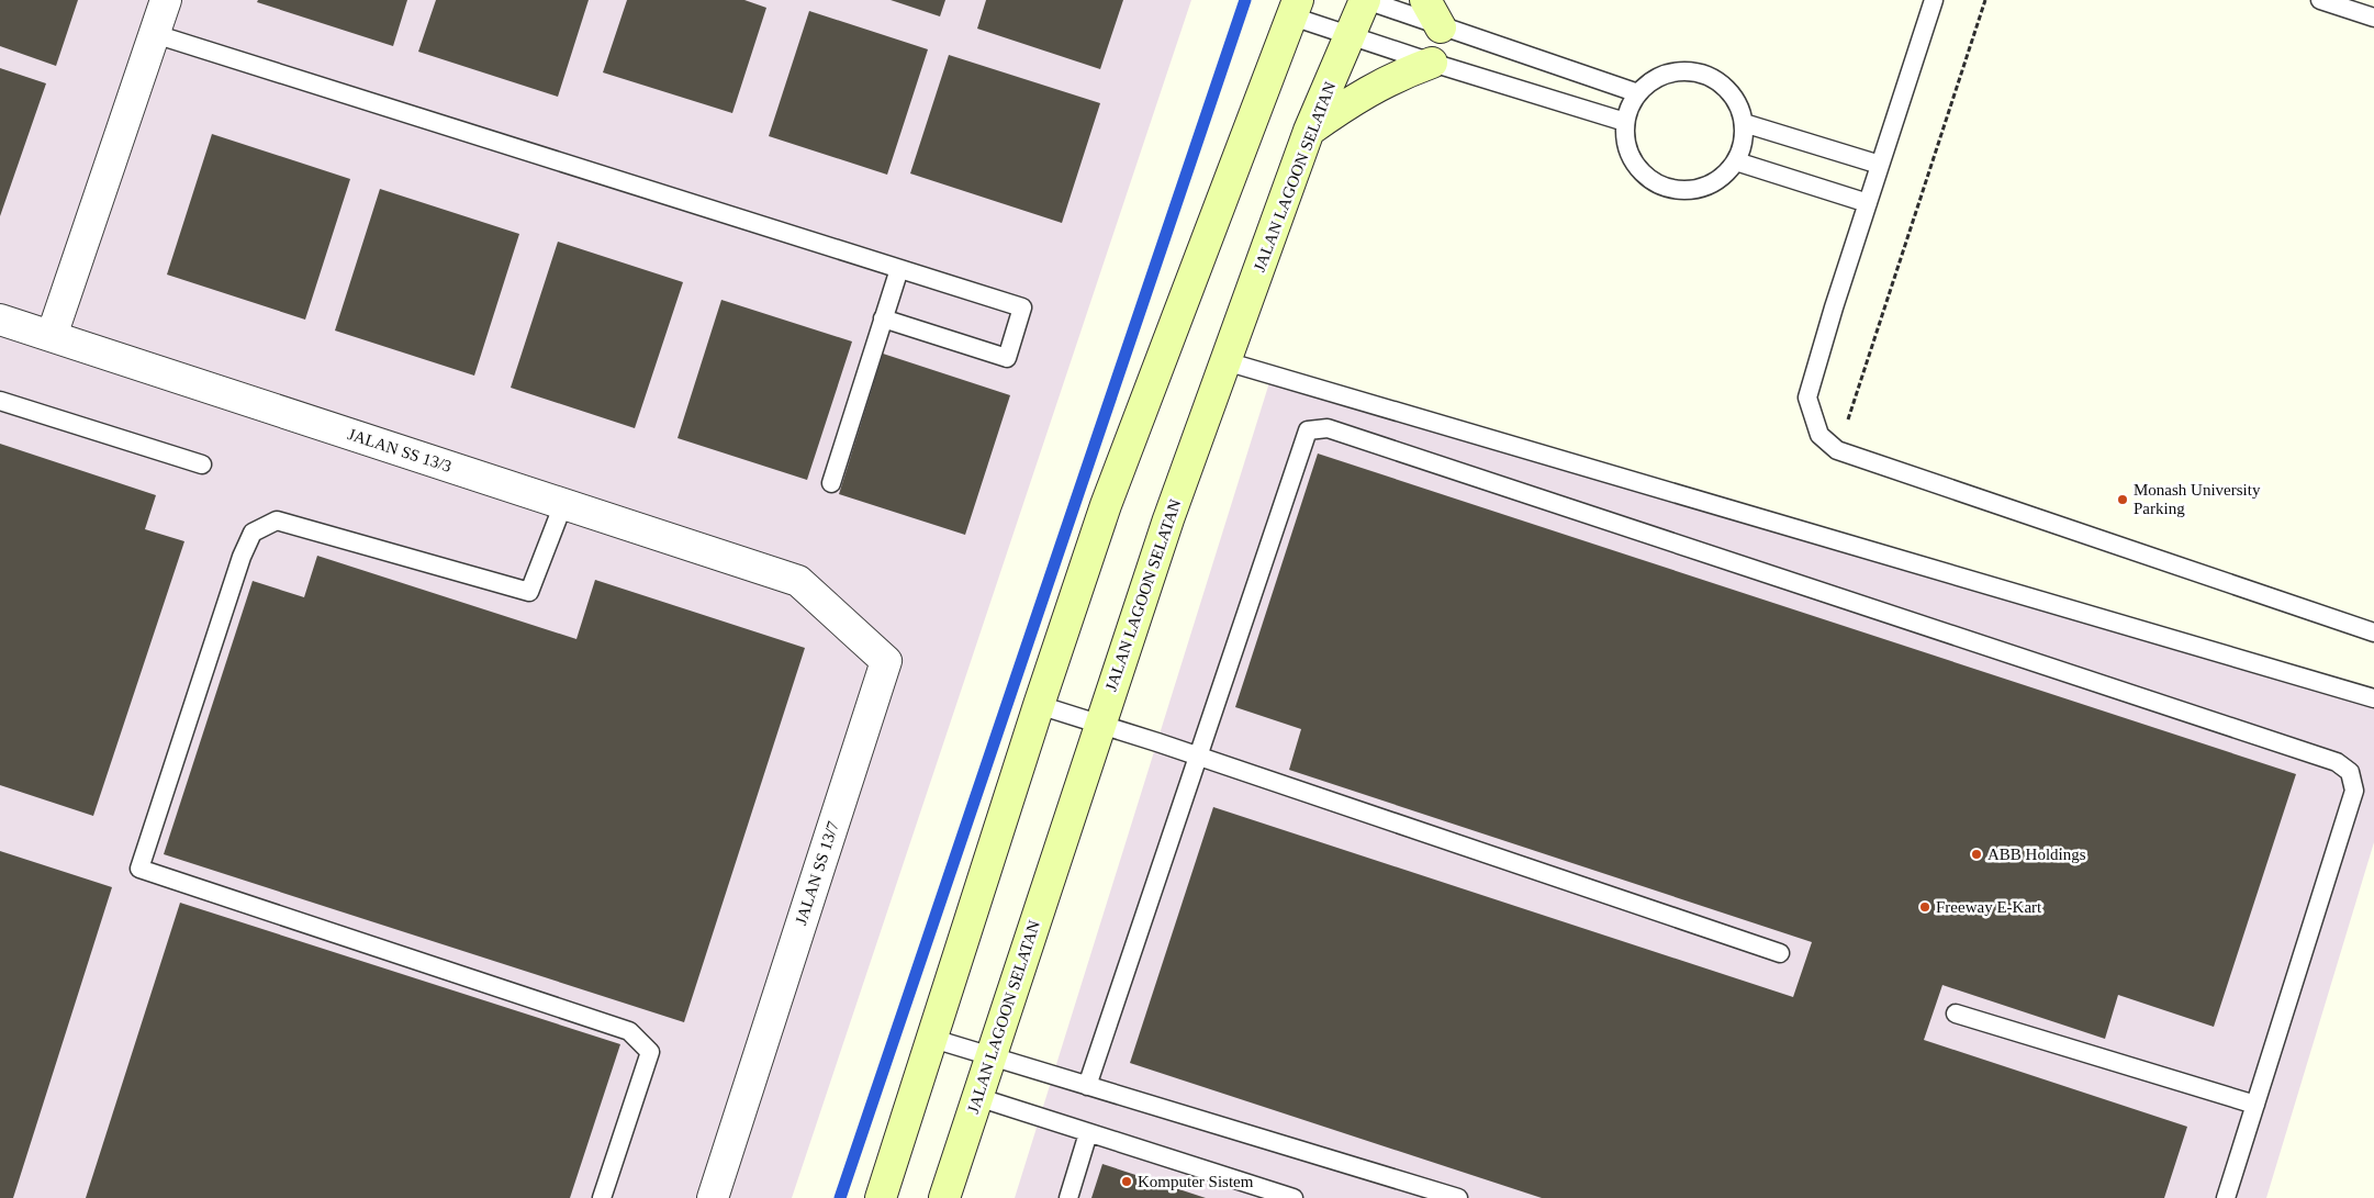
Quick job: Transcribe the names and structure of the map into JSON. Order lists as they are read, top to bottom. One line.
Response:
{"streets":{"main road":["JALAN LAGOON SELATAN"],"street":["JALAN SS 13/3","JALAN SS 13/7"]},"crossings":[["JALAN SS 13/3","JALAN SS 13/7"]],"places":["Monash University Parking","ABB Holdings","Freeway E-Kart","Komputer Sistem"]}
